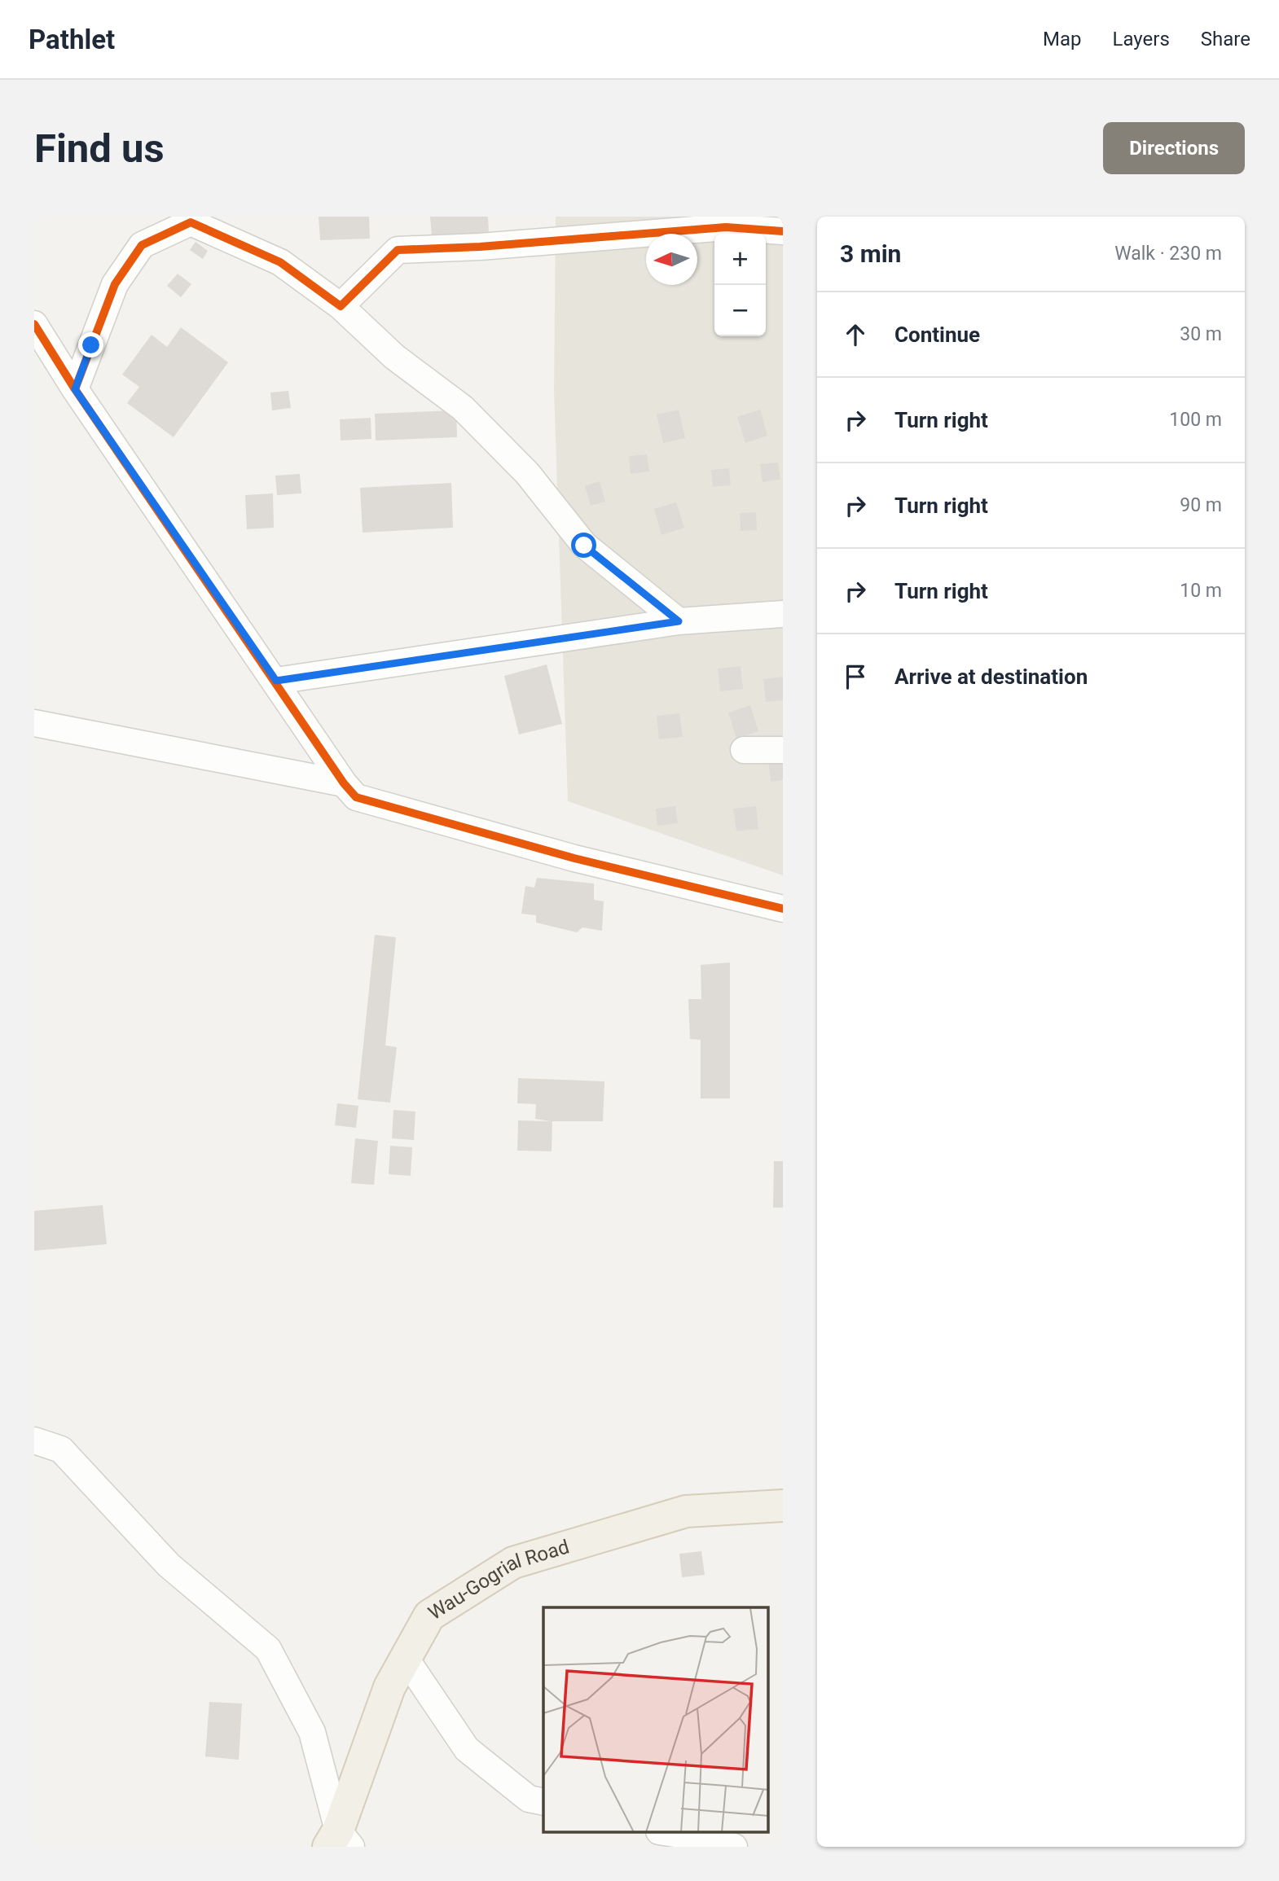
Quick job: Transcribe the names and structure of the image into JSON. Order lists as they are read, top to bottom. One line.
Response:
{"streets":{"main road":["Wau-Gogrial Road"]},"north":"left","page":{"header":"Pathlet","nav":["Map","Layers","Share"],"buttons":"Directions","title":"Find us","heading":["3 min","Walk · 230 m"],"map_buttons":["+","−"],"list":[["Continue","30 m"],["Turn right","100 m"],["Turn right","90 m"],["Turn right","10 m"],"Arrive at destination"]}}
